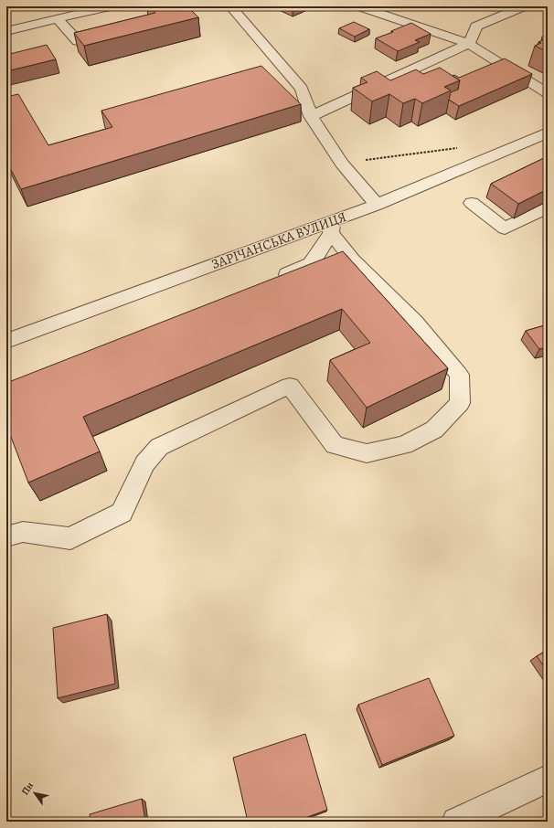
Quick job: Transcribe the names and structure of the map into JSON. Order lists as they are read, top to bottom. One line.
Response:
{"streets":{"street":["ЗАРІЧАНСЬКА ВУЛИЦЯ"]},"north":"top left"}
